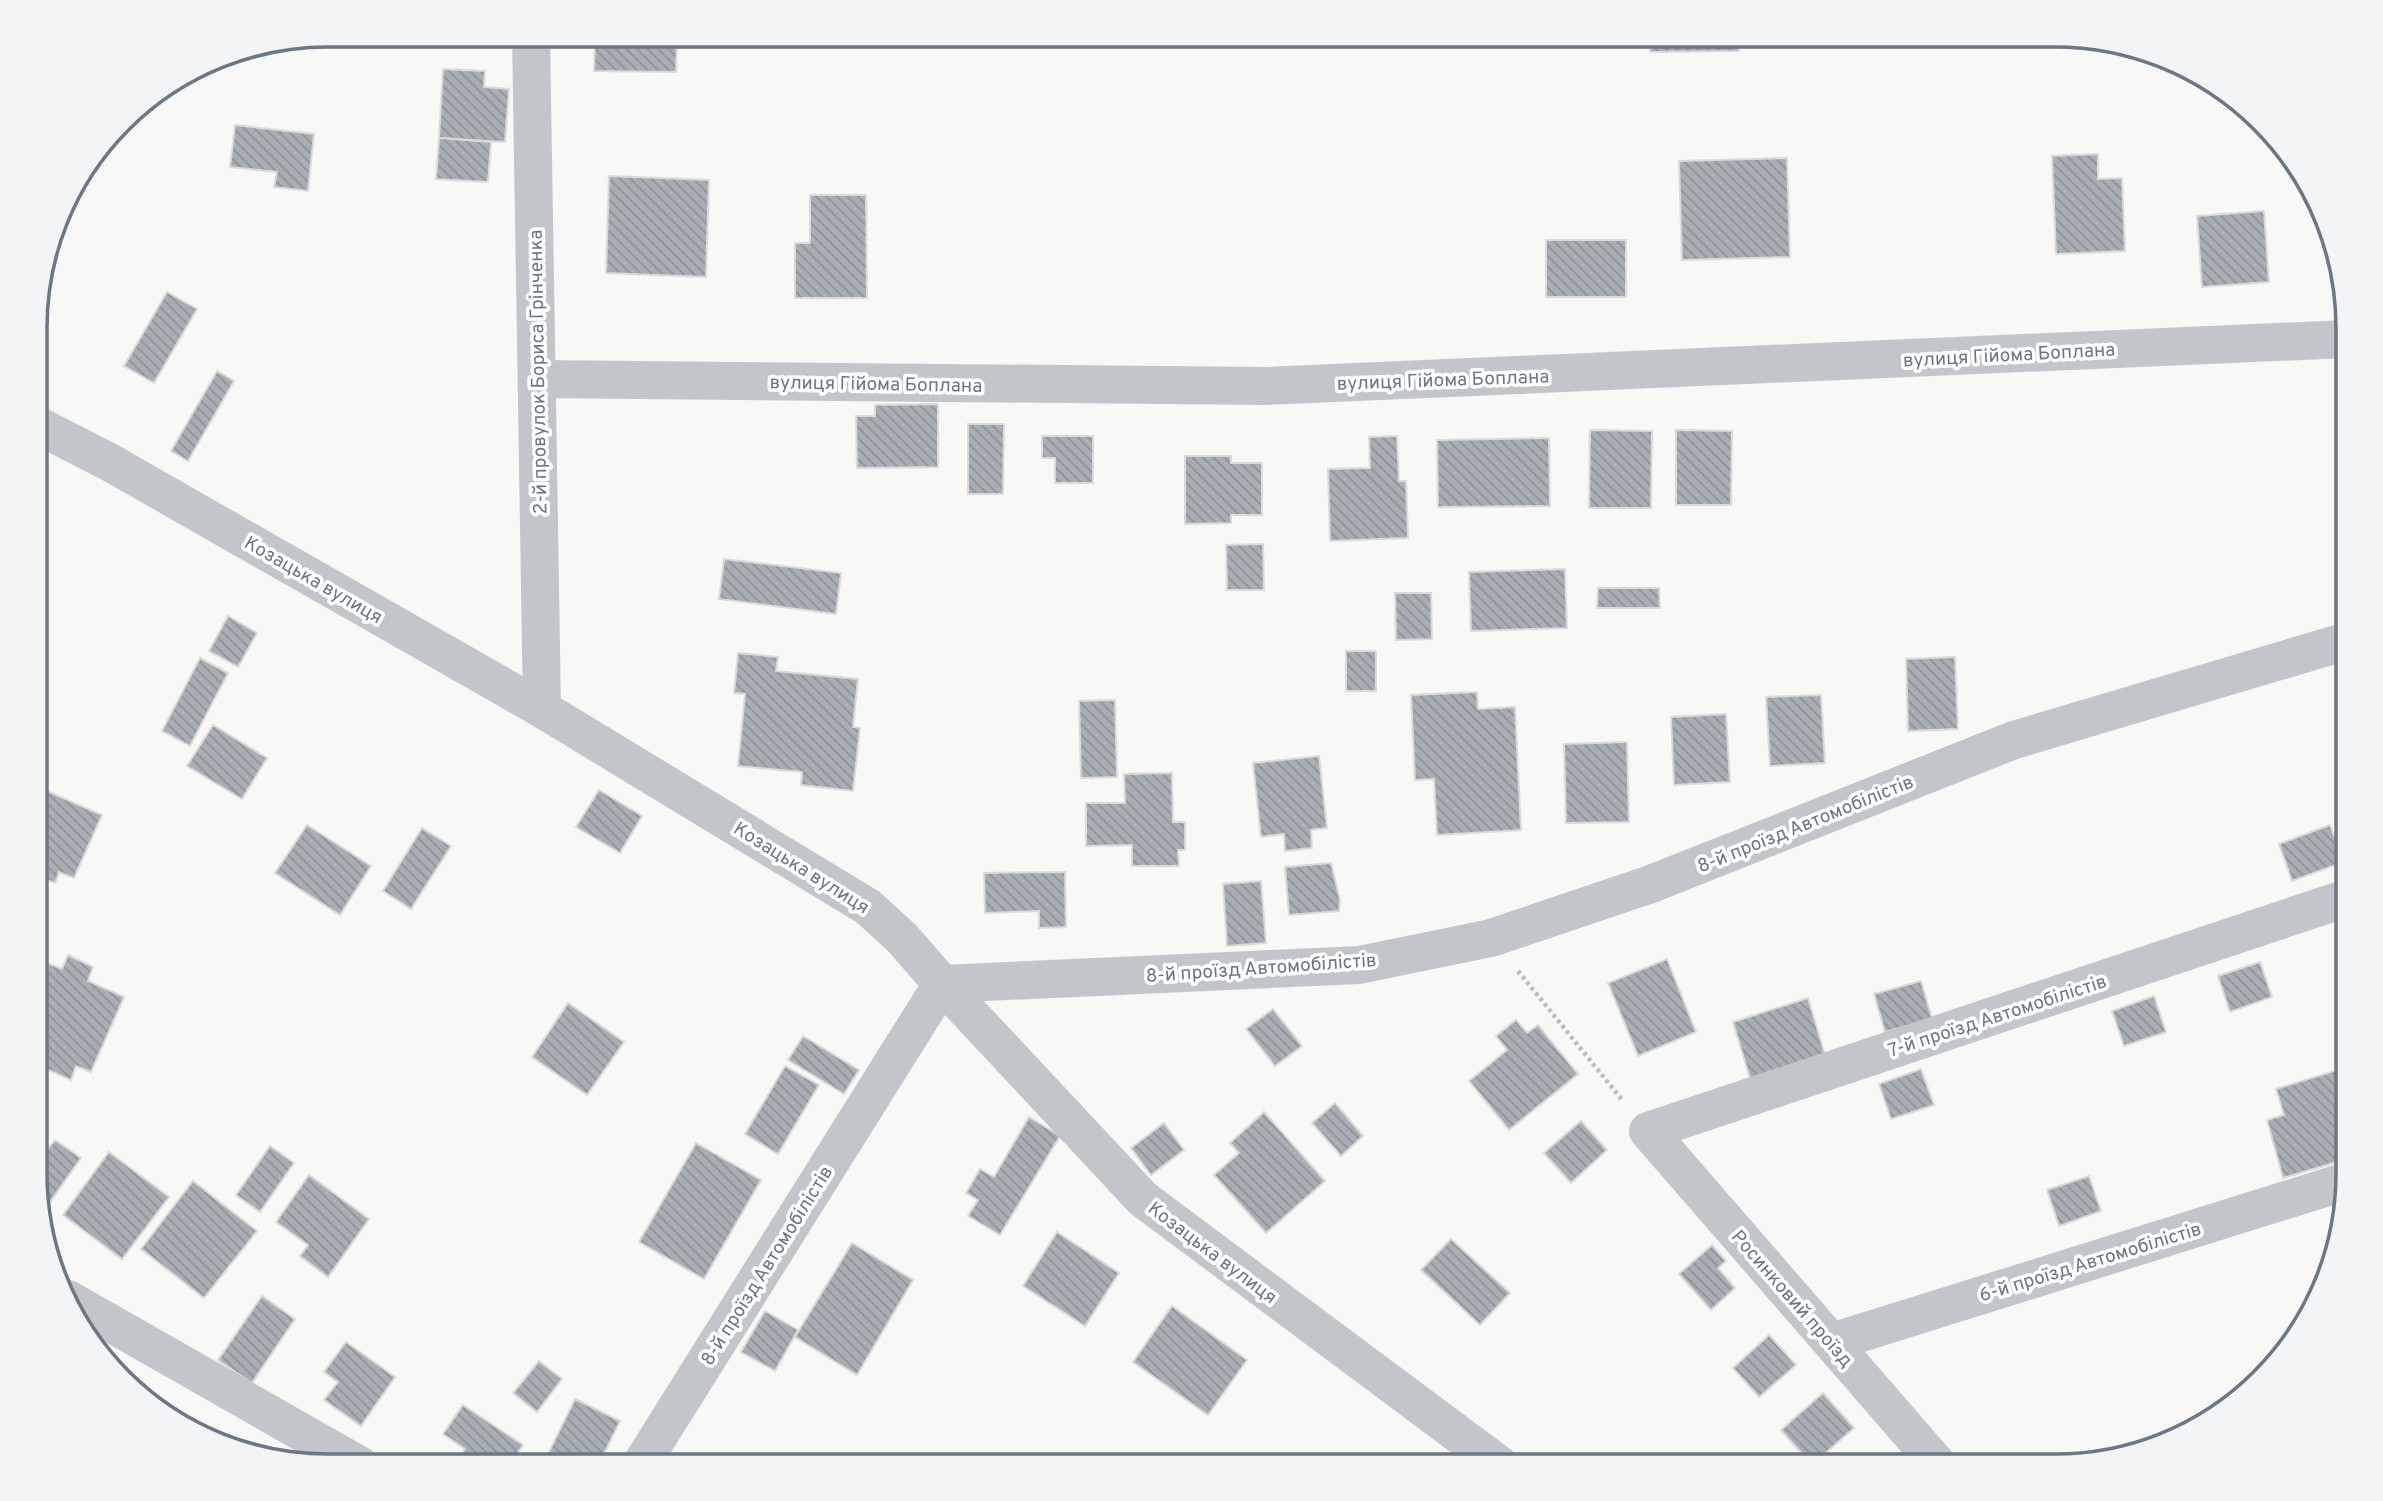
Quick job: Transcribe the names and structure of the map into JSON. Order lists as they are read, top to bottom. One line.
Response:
{"streets":{"street":["вулиця Гійома Боплана","2-й провулок Бориса Грінченка","Козацька вулиця","8-й проїзд Автомобілістів","7-й проїзд Автомобілістів","6-й проїзд Автомобілістів","Росинковий проїзд"]},"crossings":[["вулиця Гійома Боплана","2-й провулок Бориса Грінченка"],["2-й провулок Бориса Грінченка","Козацька вулиця"],["Козацька вулиця","8-й проїзд Автомобілістів"],["7-й проїзд Автомобілістів","Росинковий проїзд"],["6-й проїзд Автомобілістів","Росинковий проїзд"]]}
